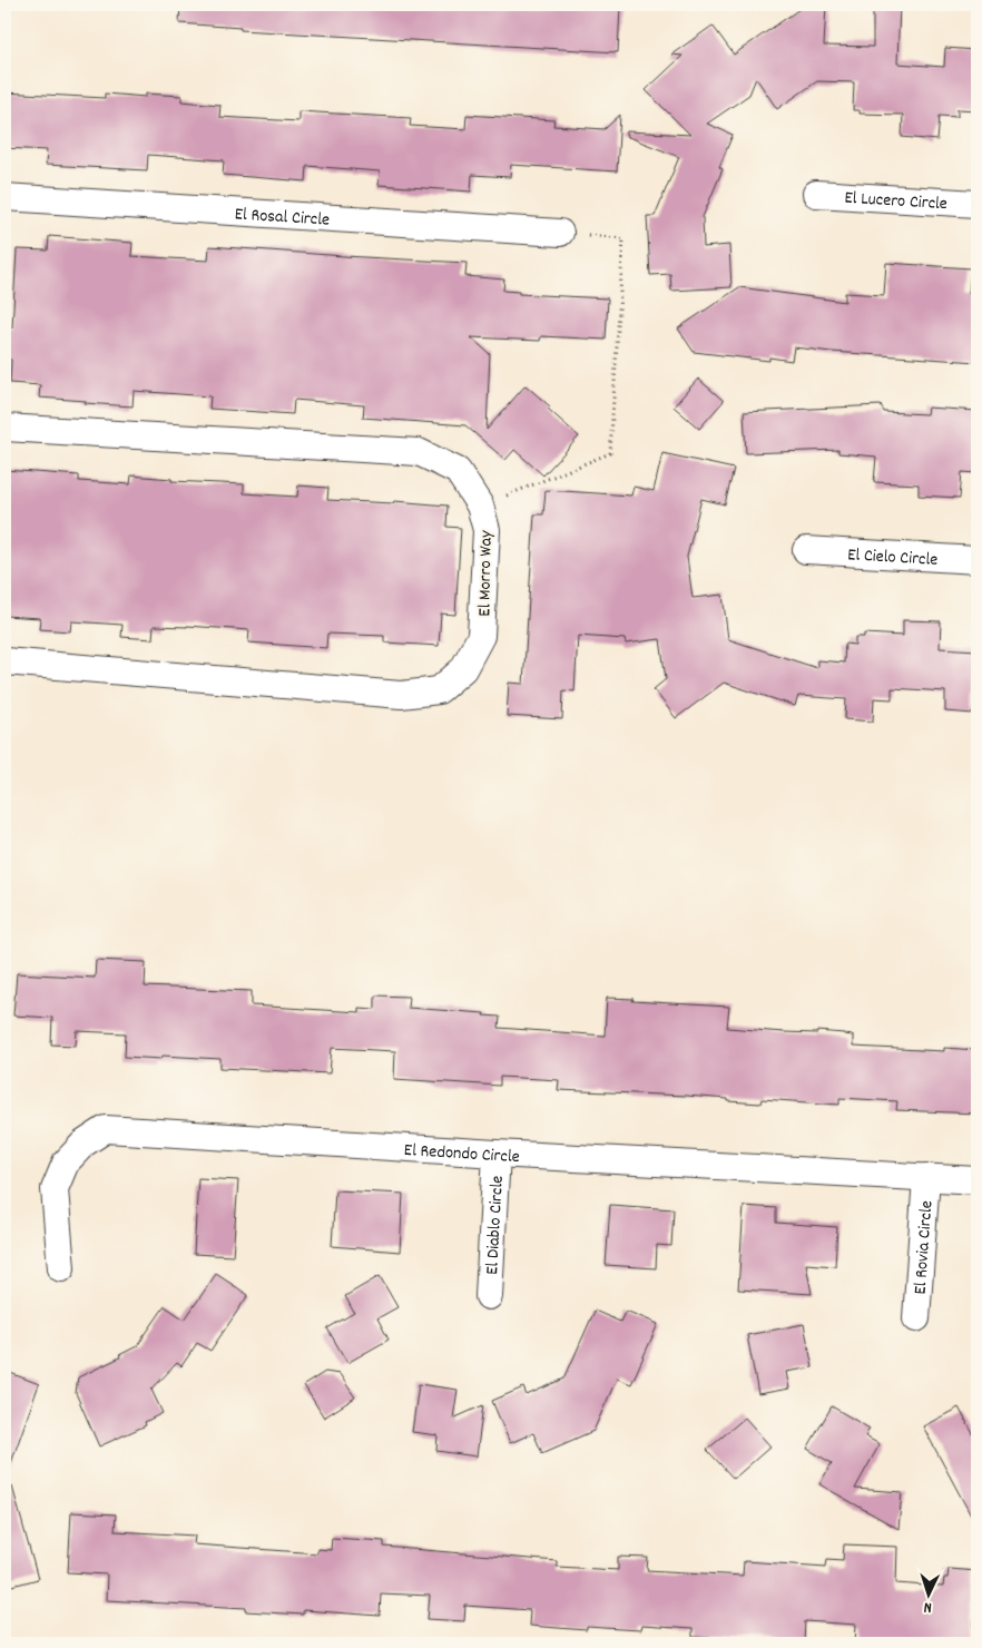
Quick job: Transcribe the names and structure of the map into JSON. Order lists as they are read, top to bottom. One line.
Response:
{"streets":{"street":["El Lucero Circle","El Rosal Circle","El Cielo Circle","El Morro Way","El Redondo Circle","El Diablo Circle","El Rovia Circle"]},"crossings":[["El Redondo Circle","El Diablo Circle"],["El Redondo Circle","El Rovia Circle"]],"north":"bottom"}
